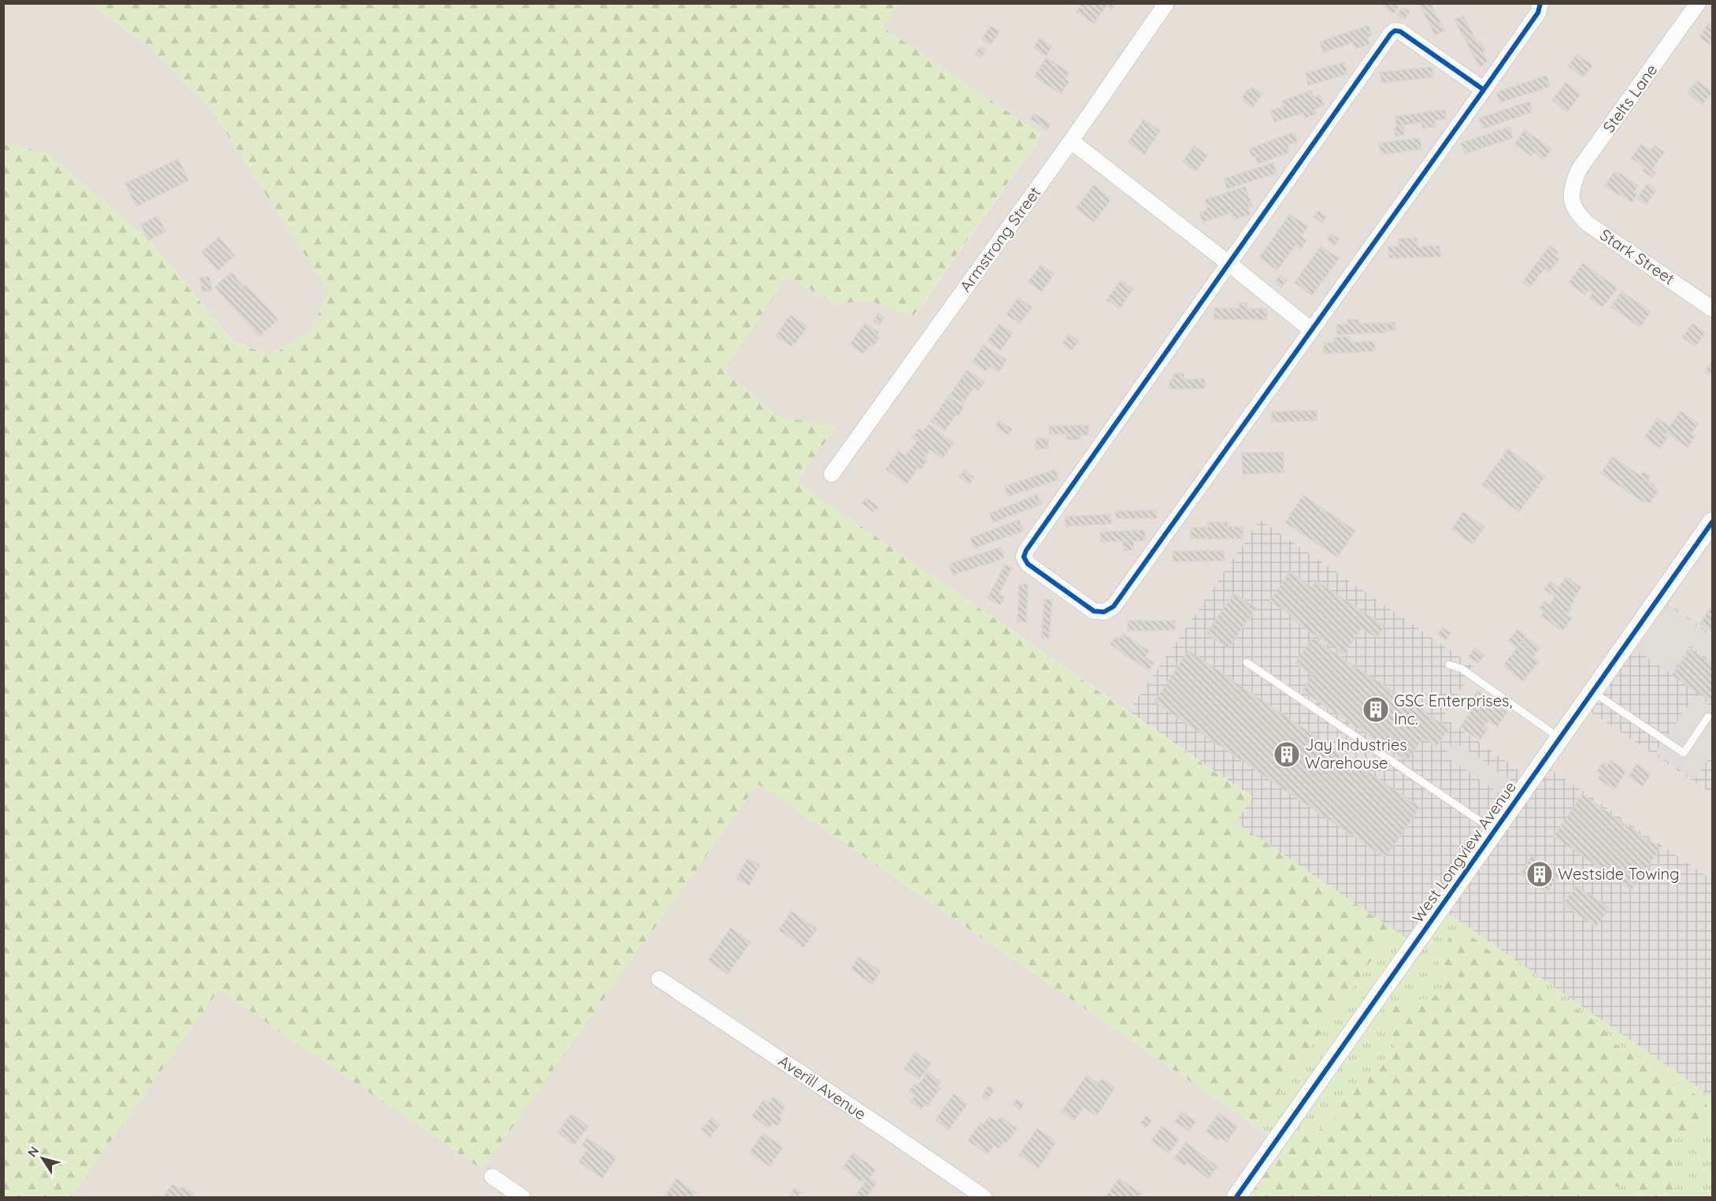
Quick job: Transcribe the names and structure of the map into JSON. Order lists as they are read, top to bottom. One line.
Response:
{"streets":{"street":["Stelts Lane","Armstrong Street","Stark Street","West Longview Avenue","Averill Avenue"]},"crossings":[["Stelts Lane","Stark Street"]],"places":{"building":["GSC Enterprises, Inc.","Jay Industries Warehouse","Westside Towing"]},"north":"top left"}
